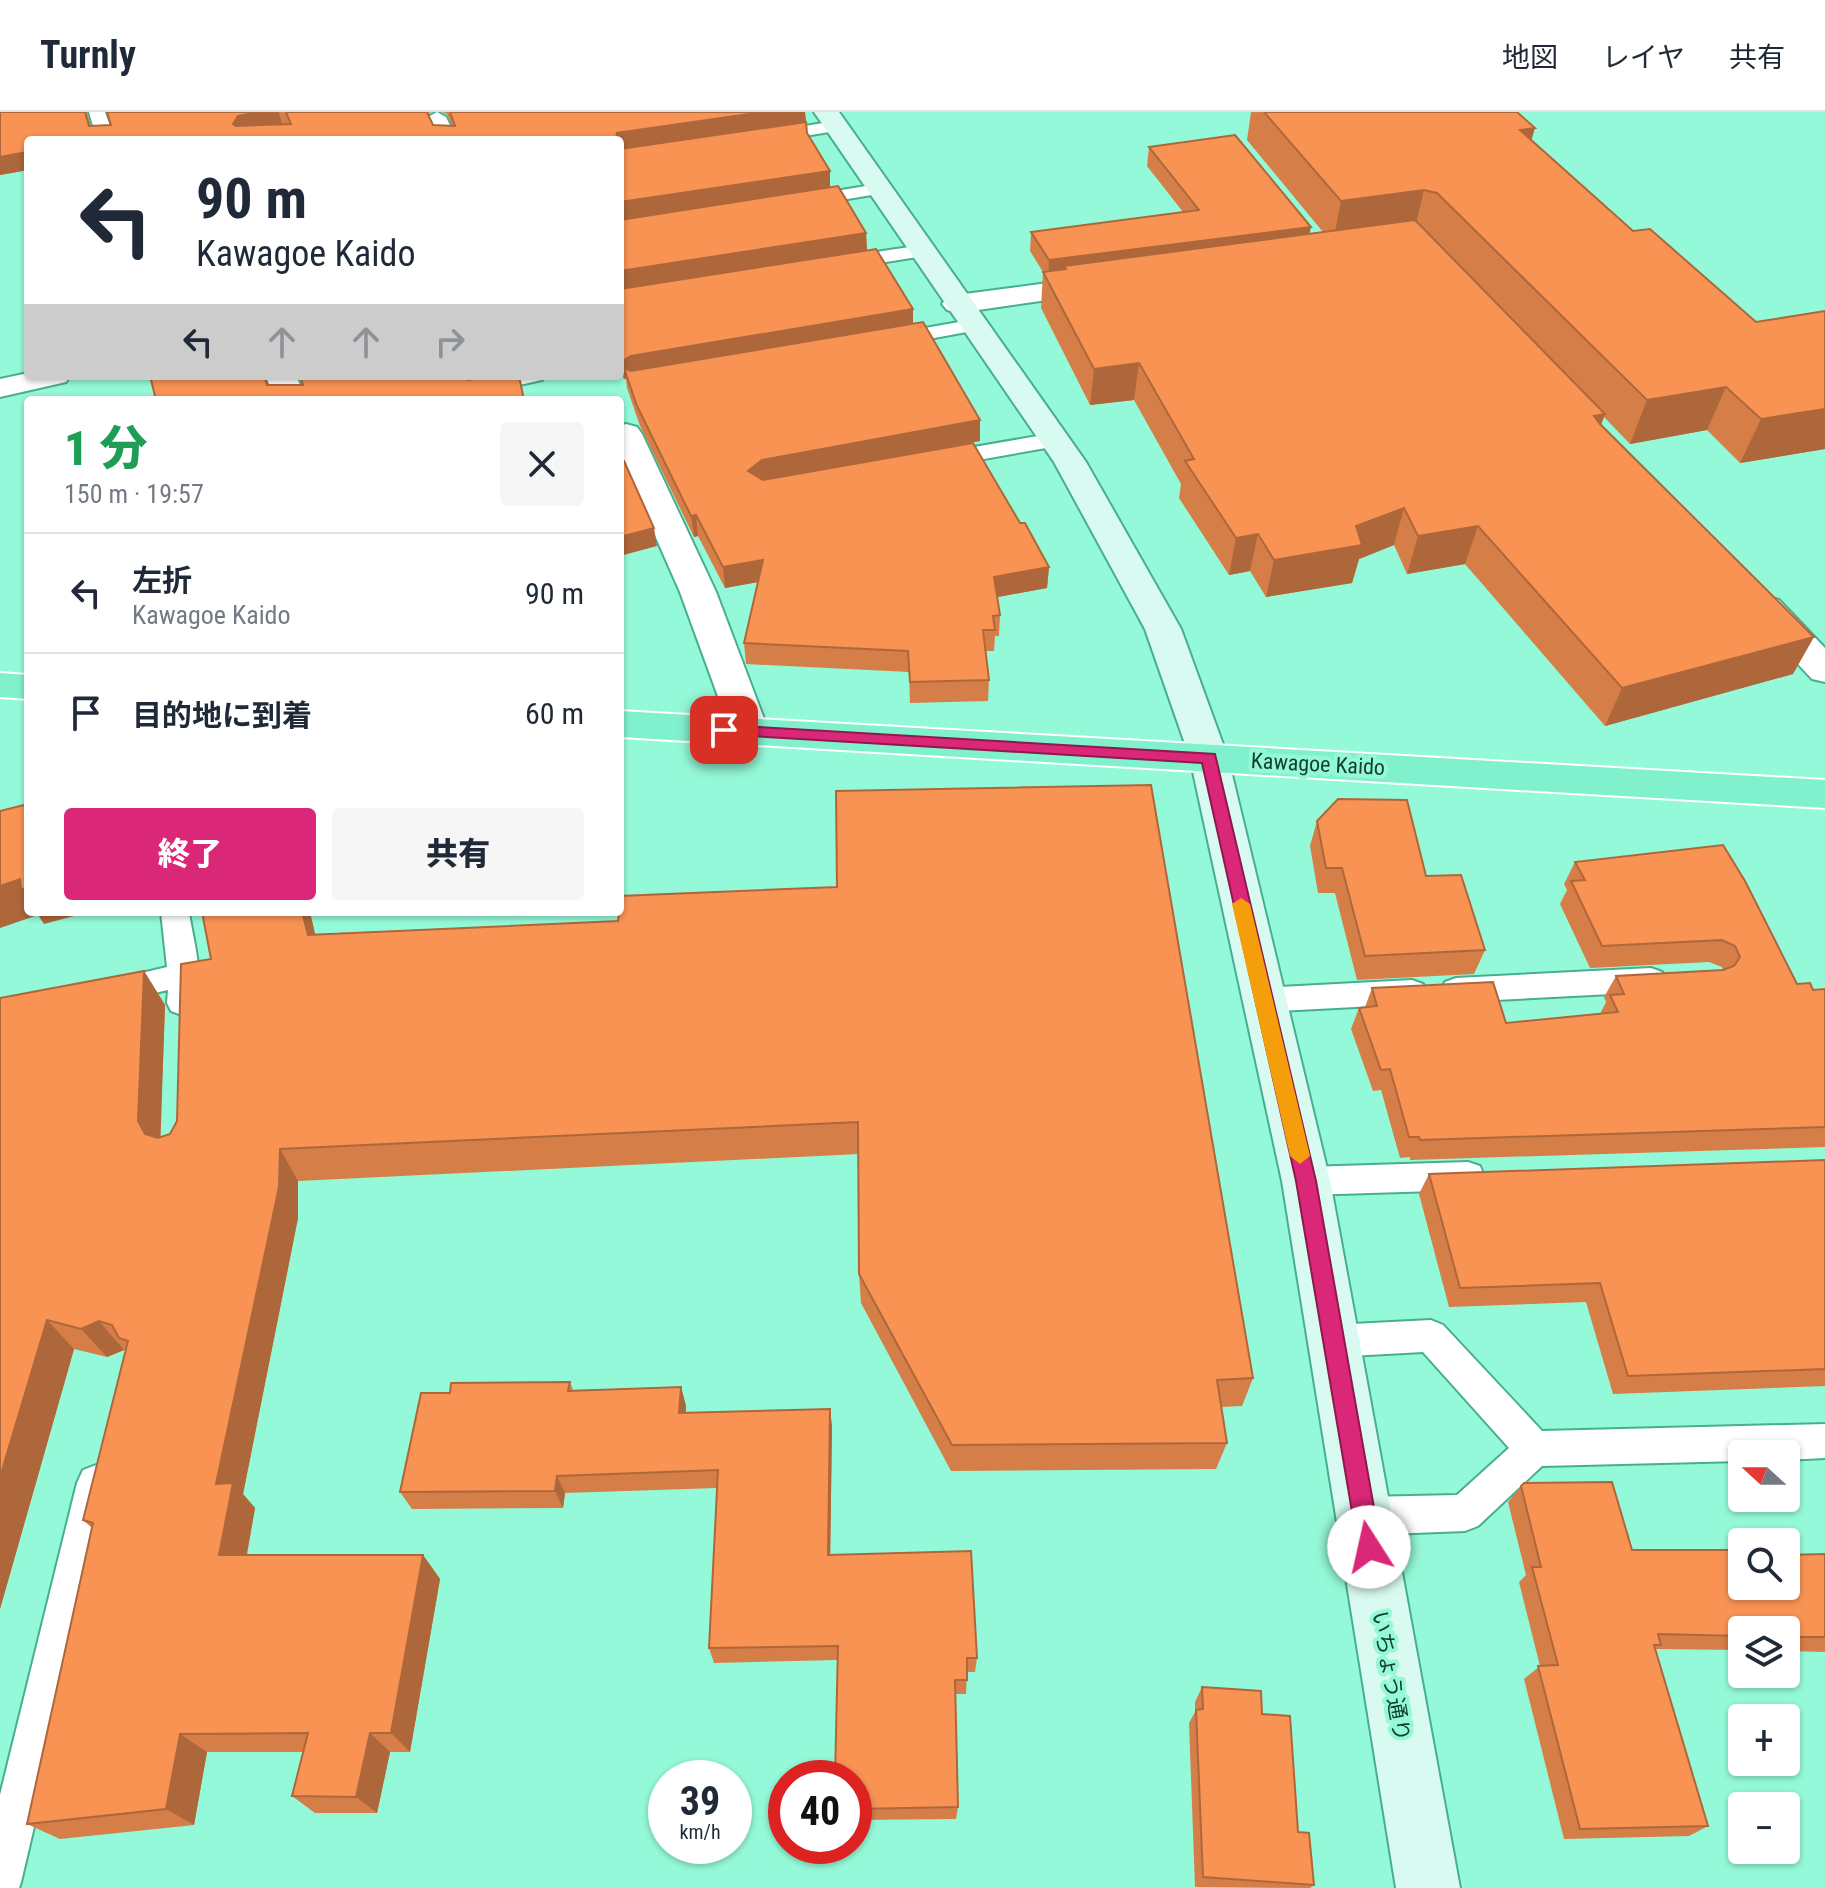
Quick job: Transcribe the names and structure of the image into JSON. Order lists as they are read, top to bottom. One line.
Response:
{"streets":{"highway":["Kawagoe Kaido"],"street":["いちょう通り"]},"crossings":[["Kawagoe Kaido","いちょう通り"]],"north":"left","page":{"header":"Turnly","nav":["地図","レイヤ","共有"],"turn":["90 m","Kawagoe Kaido"],"heading":["1 分","150 m · 19:57"],"list":[{"name":"左折","note":"Kawagoe Kaido","value":"90 m"},{"name":"目的地に到着","value":"60 m"}],"buttons":["終了","共有"],"map_buttons":["+","−"],"speed":"39 km/h","limit":"40"}}
